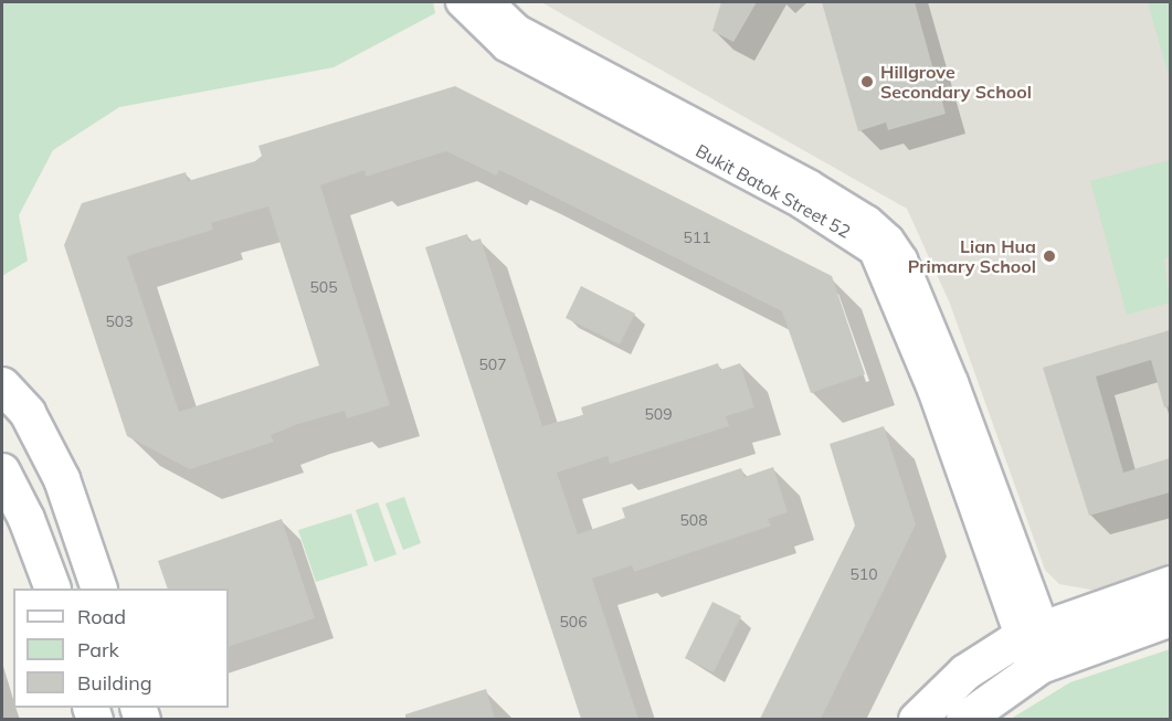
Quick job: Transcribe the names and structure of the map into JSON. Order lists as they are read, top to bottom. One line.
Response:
{"streets":{"street":["Bukit Batok Street 52"]},"places":["Hillgrove Secondary School","Lian Hua Primary School"],"house_numbers":["511","505","503","507","509","508","510","506"],"legend":["Road","Park","Building"]}
